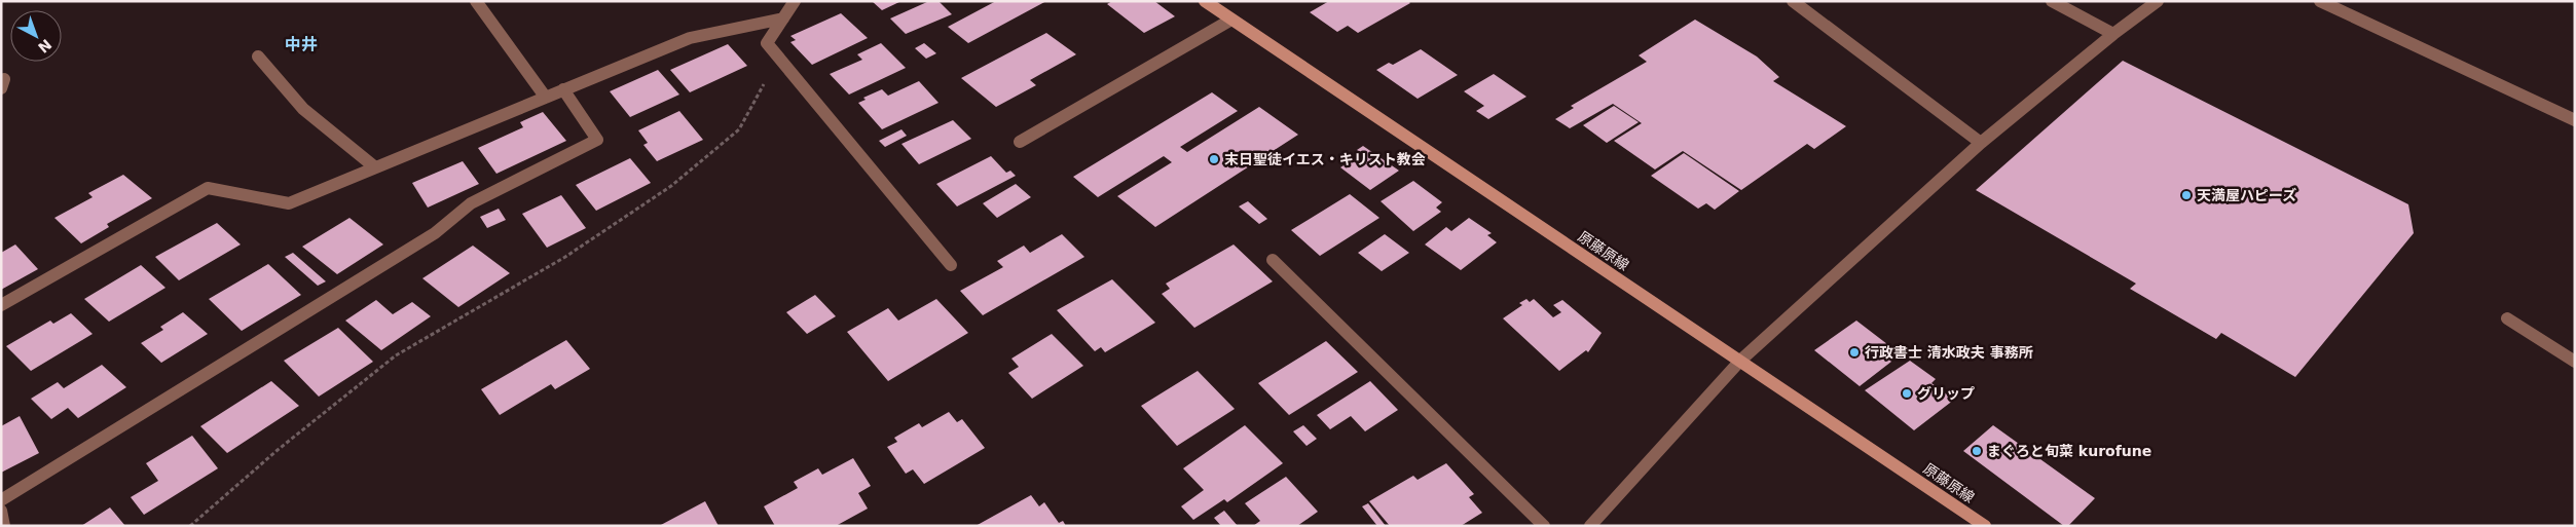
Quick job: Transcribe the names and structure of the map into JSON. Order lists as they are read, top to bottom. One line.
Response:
{"streets":{"main road":["原藤原線"]},"districts":["中井"],"places":["末日聖徒イエス・キリスト教会","天満屋ハピーズ","行政書士 清水政夫 事務所","グリップ","まぐろと旬菜 kurofune"],"north":"bottom right"}
